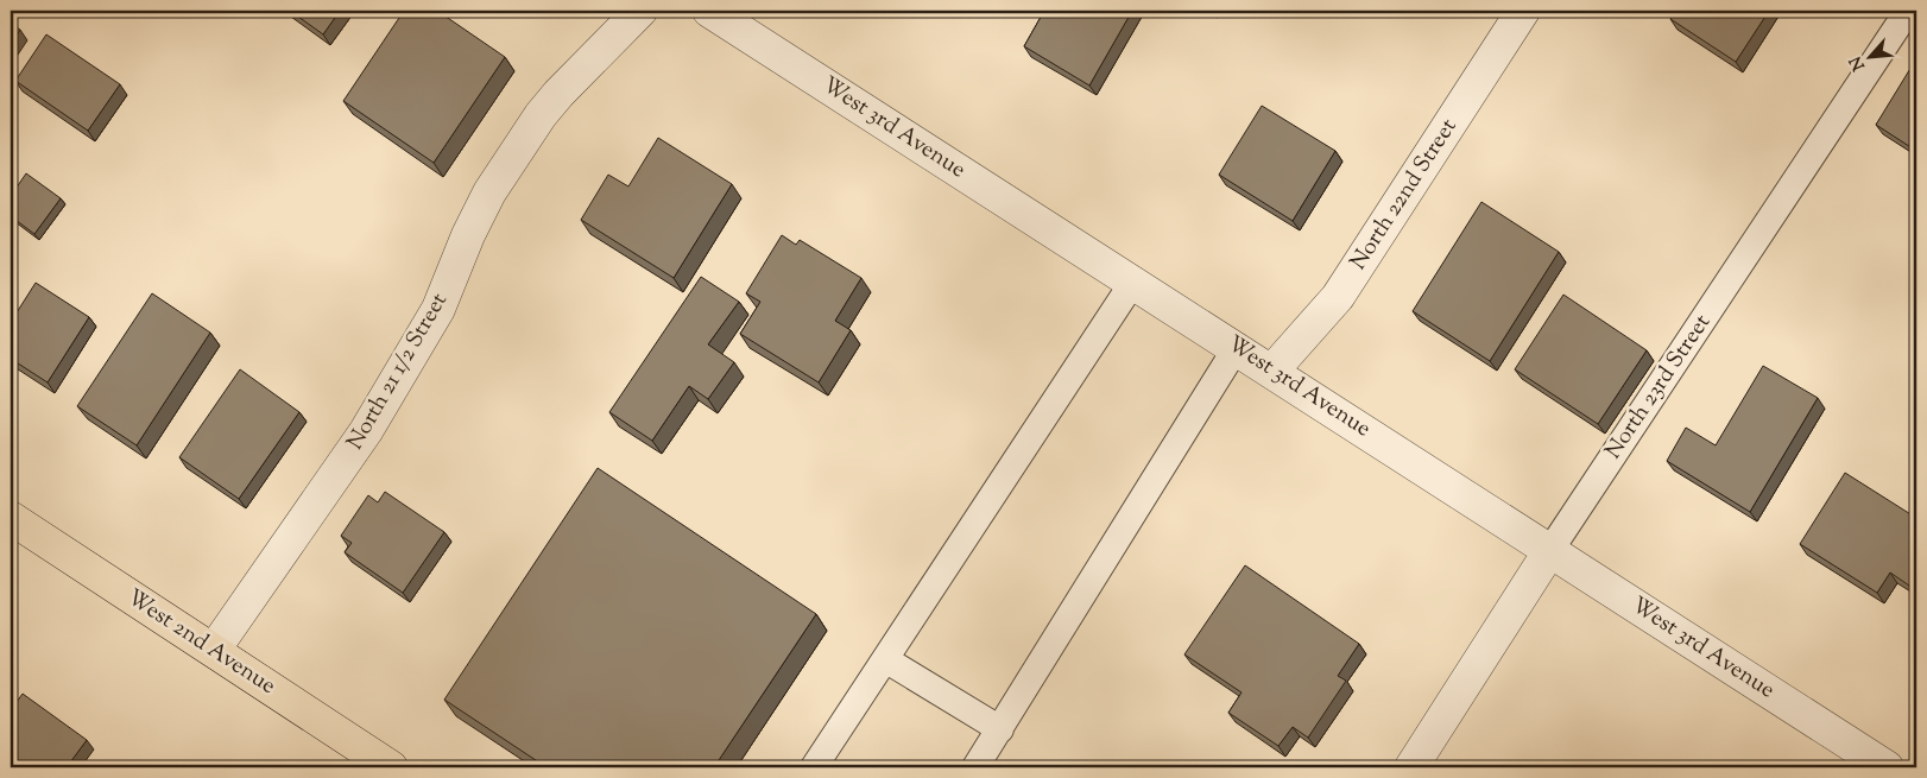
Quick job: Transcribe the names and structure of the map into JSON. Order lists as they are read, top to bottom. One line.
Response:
{"streets":{"main road":["West 2nd Avenue"],"street":["West 3rd Avenue","North 22nd Street","North 21 1/2 Street","North 23rd Street"]},"crossings":[["West 3rd Avenue","North 22nd Street"],["West 3rd Avenue","North 23rd Street"],["North 21 1/2 Street","West 2nd Avenue"]],"north":"bottom left"}
